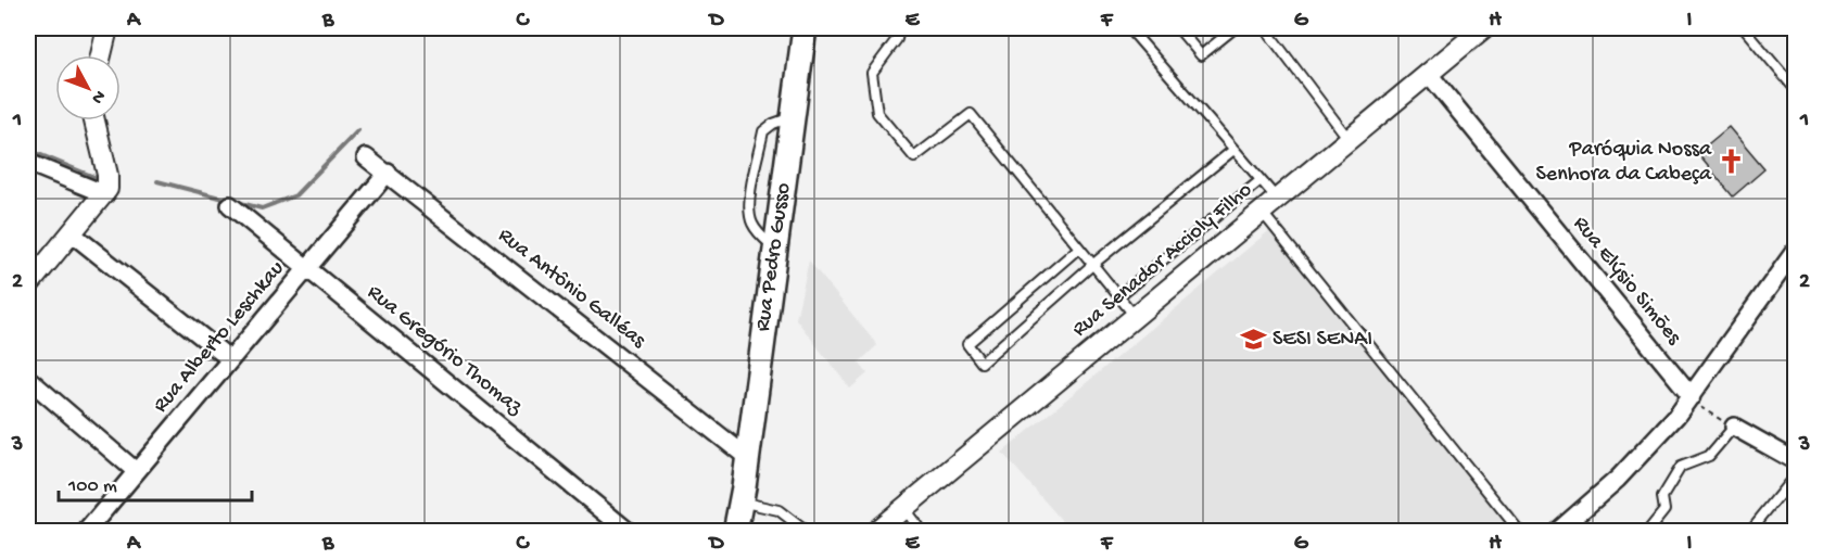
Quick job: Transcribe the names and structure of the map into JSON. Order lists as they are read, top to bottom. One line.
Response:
{"streets":{"main road":["Rua Pedro Gusso"],"street":["Rua Senador Accioly Filho","Rua Elýsio Simões","Rua Antônio Galléas","Rua Alberto Leschkau","Rua Gregório Thomaz"]},"crossings":[["Rua Pedro Gusso","Rua Antônio Galléas"],["Rua Senador Accioly Filho","Rua Elýsio Simões"],["Rua Antônio Galléas","Rua Alberto Leschkau"],["Rua Alberto Leschkau","Rua Gregório Thomaz"]],"places":{"church":["Paróquia Nossa Senhora da Cabeça"],"school or university":["SESI SENAI"]},"scale_bar":"100 m","north":"bottom right","grid":{"columns":["A","B","C","D","E","F","G","H","I"],"rows":["1","2","3"]}}
